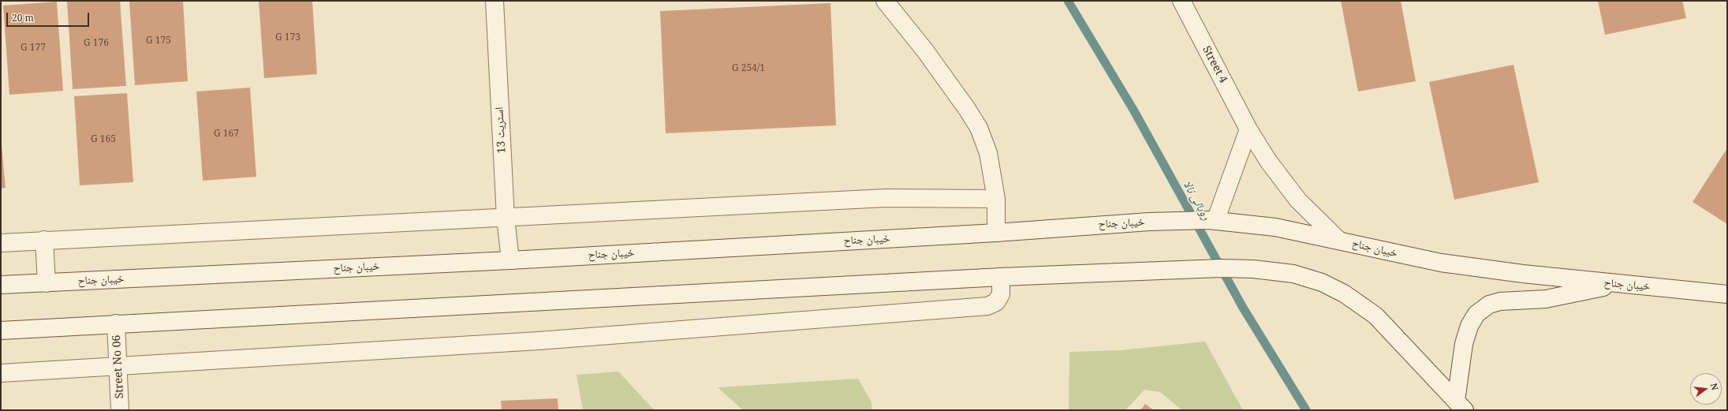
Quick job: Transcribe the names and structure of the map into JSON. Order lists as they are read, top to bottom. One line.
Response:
{"streets":{"main road":["Street 4","اسٹریٹ 13","خیبان جناح","Street No 06"]},"crossings":[["Street 4","خیبان جناح"],["اسٹریٹ 13","خیبان جناح"]],"water":["روہائی نالا"],"house_numbers":["G 173","G 175","G 176","G 177","G 254/1","G 167","G 165"],"scale_bar":"20 m","north":"right"}
